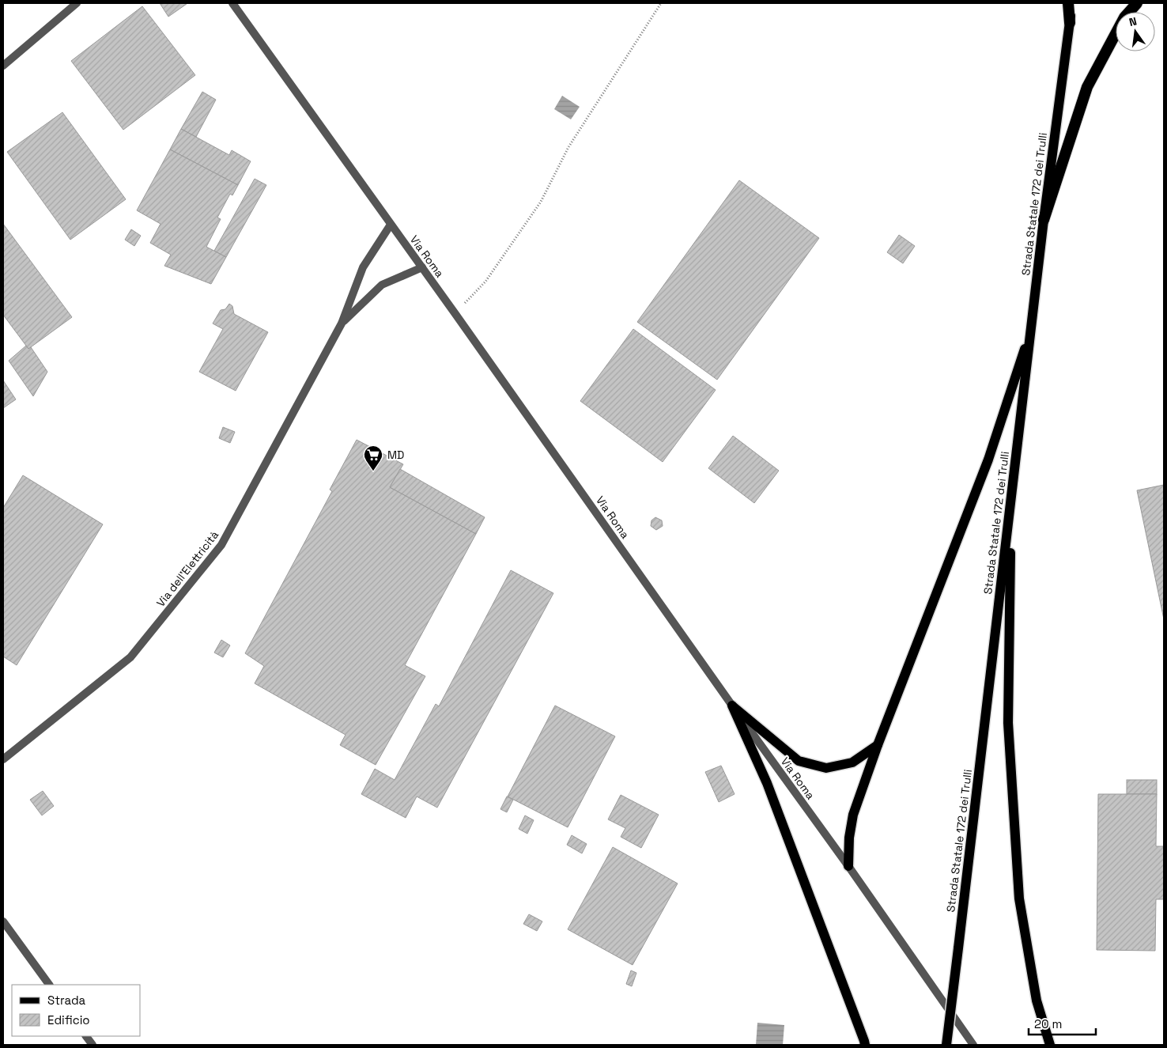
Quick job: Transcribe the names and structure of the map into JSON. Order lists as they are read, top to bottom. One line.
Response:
{"streets":{"main road":["Strada Statale 172 dei Trulli"],"street":["Via Roma","Via dell'Elettricità"]},"crossings":[["Via Roma","Via dell'Elettricità"]],"places":{"supermarket":["MD"]},"legend":["Strada","Edificio"],"scale_bar":"20 m","north":"top"}
